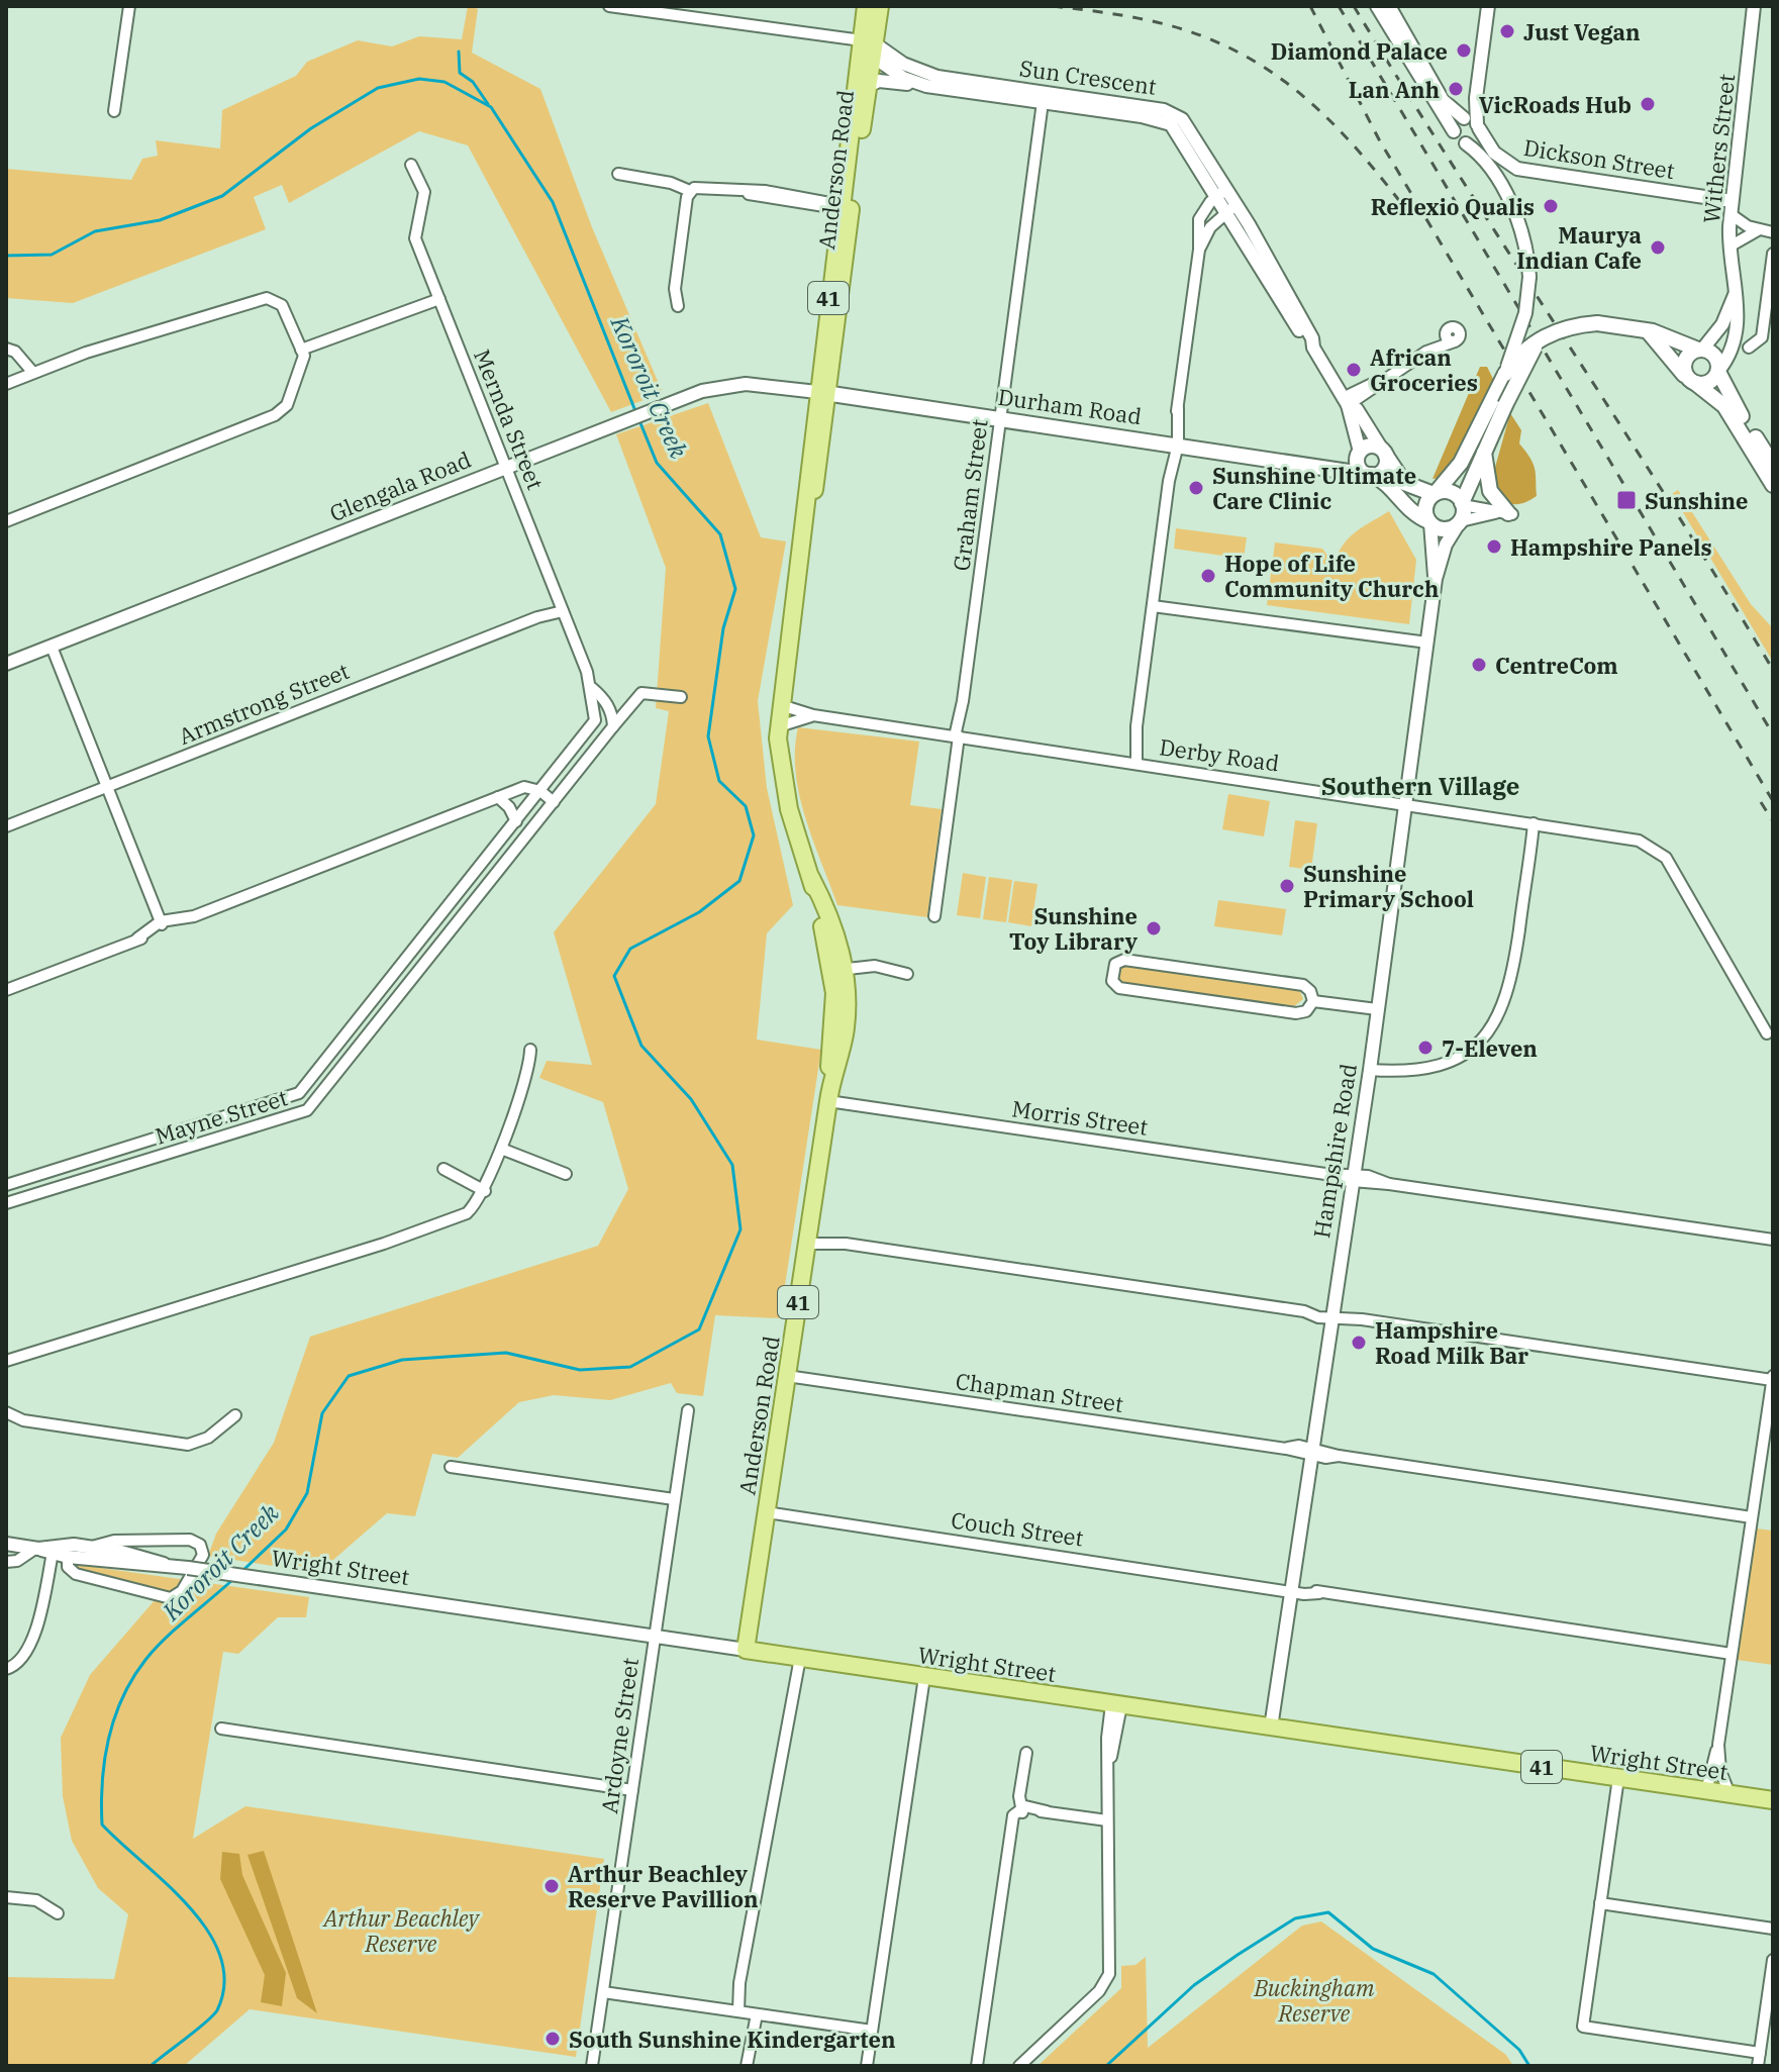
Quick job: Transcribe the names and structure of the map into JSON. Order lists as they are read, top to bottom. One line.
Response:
{"streets":{"main road":["Sun Crescent","Anderson Road","41","Durham Road","Hampshire Road","Wright Street"],"street":["Withers Street","Dickson Street","Mernda Street","Glengala Road","Graham Street","Armstrong Street","Derby Road","Mayne Street","Morris Street","Chapman Street","Couch Street","Ardoyne Street"]},"crossings":[["Sun Crescent","Anderson Road"],["Sun Crescent","Durham Road"],["Sun Crescent","Graham Street"],["Sun Crescent","Hampshire Road"],["Withers Street","Dickson Street"],["Anderson Road","Durham Road"],["Anderson Road","Glengala Road"],["Anderson Road","Derby Road"],["Anderson Road","Morris Street"],["Anderson Road","Chapman Street"],["Anderson Road","Couch Street"],["Anderson Road","Wright Street"],["Durham Road","Glengala Road"],["Durham Road","Graham Street"],["Mernda Street","Glengala Road"],["Mernda Street","Armstrong Street"],["Mernda Street","Mayne Street"],["Graham Street","Derby Road"],["Derby Road","Hampshire Road"],["Morris Street","Hampshire Road"],["Hampshire Road","Chapman Street"],["Hampshire Road","Couch Street"],["Hampshire Road","Wright Street"],["Wright Street","Ardoyne Street"]],"districts":["Southern Village"],"water":["Kororoit Creek"],"parks":["Arthur Beachley Reserve","Buckingham Reserve"],"places":{"other":["Just Vegan","Diamond Palace","Lan Anh","VicRoads Hub","Reflexio Qualis","Maurya Indian Cafe","African Groceries","Sunshine Ultimate Care Clinic","Hampshire Panels","Hope of Life Community Church","CentreCom","Sunshine Primary School","Sunshine Toy Library","7-Eleven","Hampshire Road Milk Bar","Arthur Beachley Reserve Pavillion","South Sunshine Kindergarten"],"transit":["Sunshine"]}}
